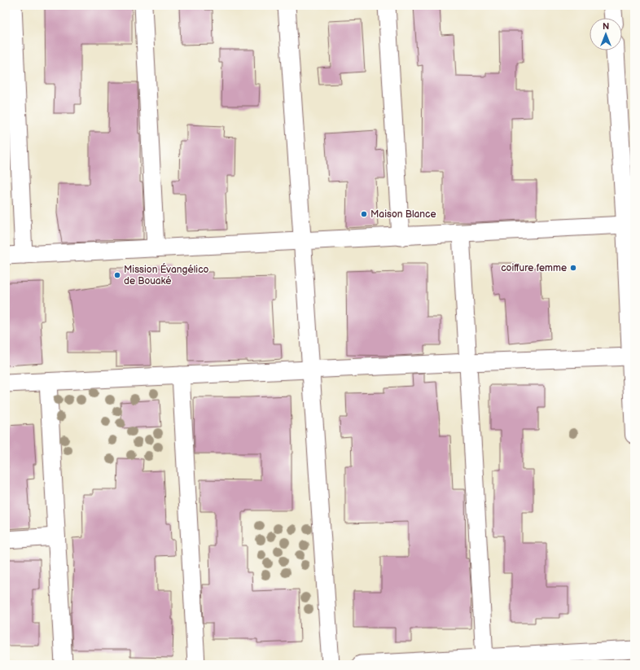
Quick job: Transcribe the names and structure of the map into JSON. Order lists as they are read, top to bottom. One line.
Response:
{"places":["Maison Blance","coiffure femme","Mission Évangélico de Bouaké"],"north":"top"}
